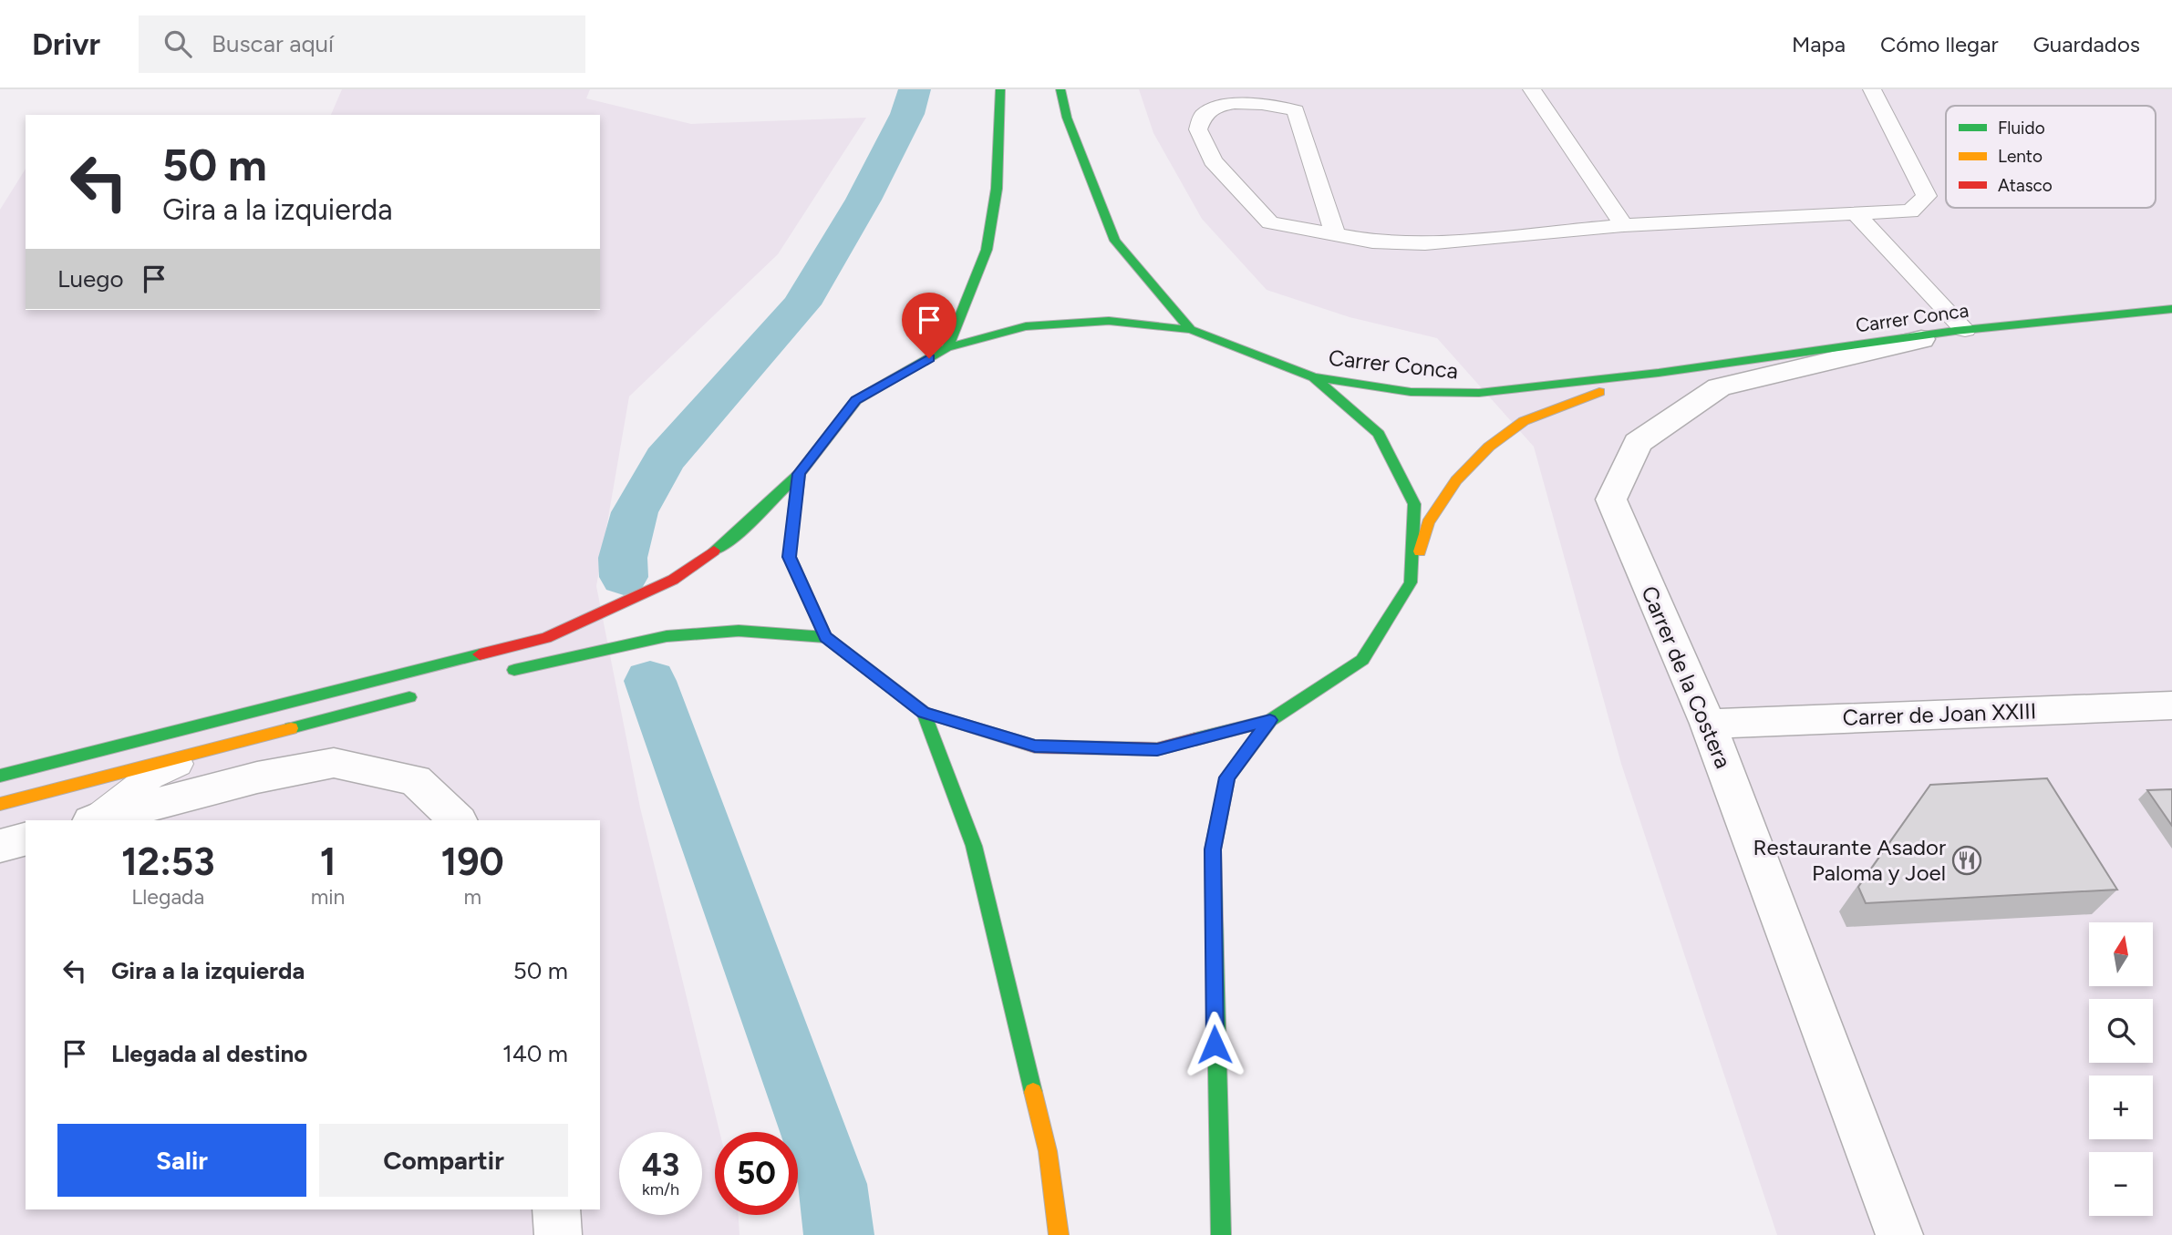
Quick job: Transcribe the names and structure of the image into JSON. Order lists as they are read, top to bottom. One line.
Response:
{"streets":{"main road":["Carrer Conca"],"street":["Carrer de la Costera","Carrer de Joan XXIII"]},"crossings":[["Carrer Conca","Carrer de la Costera"],["Carrer de la Costera","Carrer de Joan XXIII"]],"places":{"restaurant":["Restaurante Asador Paloma y Joel"]},"legend":["Fluido","Lento","Atasco"],"north":"top","page":{"header":"Drivr","search":"Buscar aquí","nav":["Mapa","Cómo llegar","Guardados"],"turn":["50 m","Gira a la izquierda"],"then":"Luego","eta":["12:53","Llegada","1","min","190","m"],"map_buttons":["+","−"],"list":[{"name":"Gira a la izquierda","value":"50 m"},{"name":"Llegada al destino","value":"140 m"}],"buttons":["Salir","Compartir"],"speed":"43 km/h","limit":"50"}}
